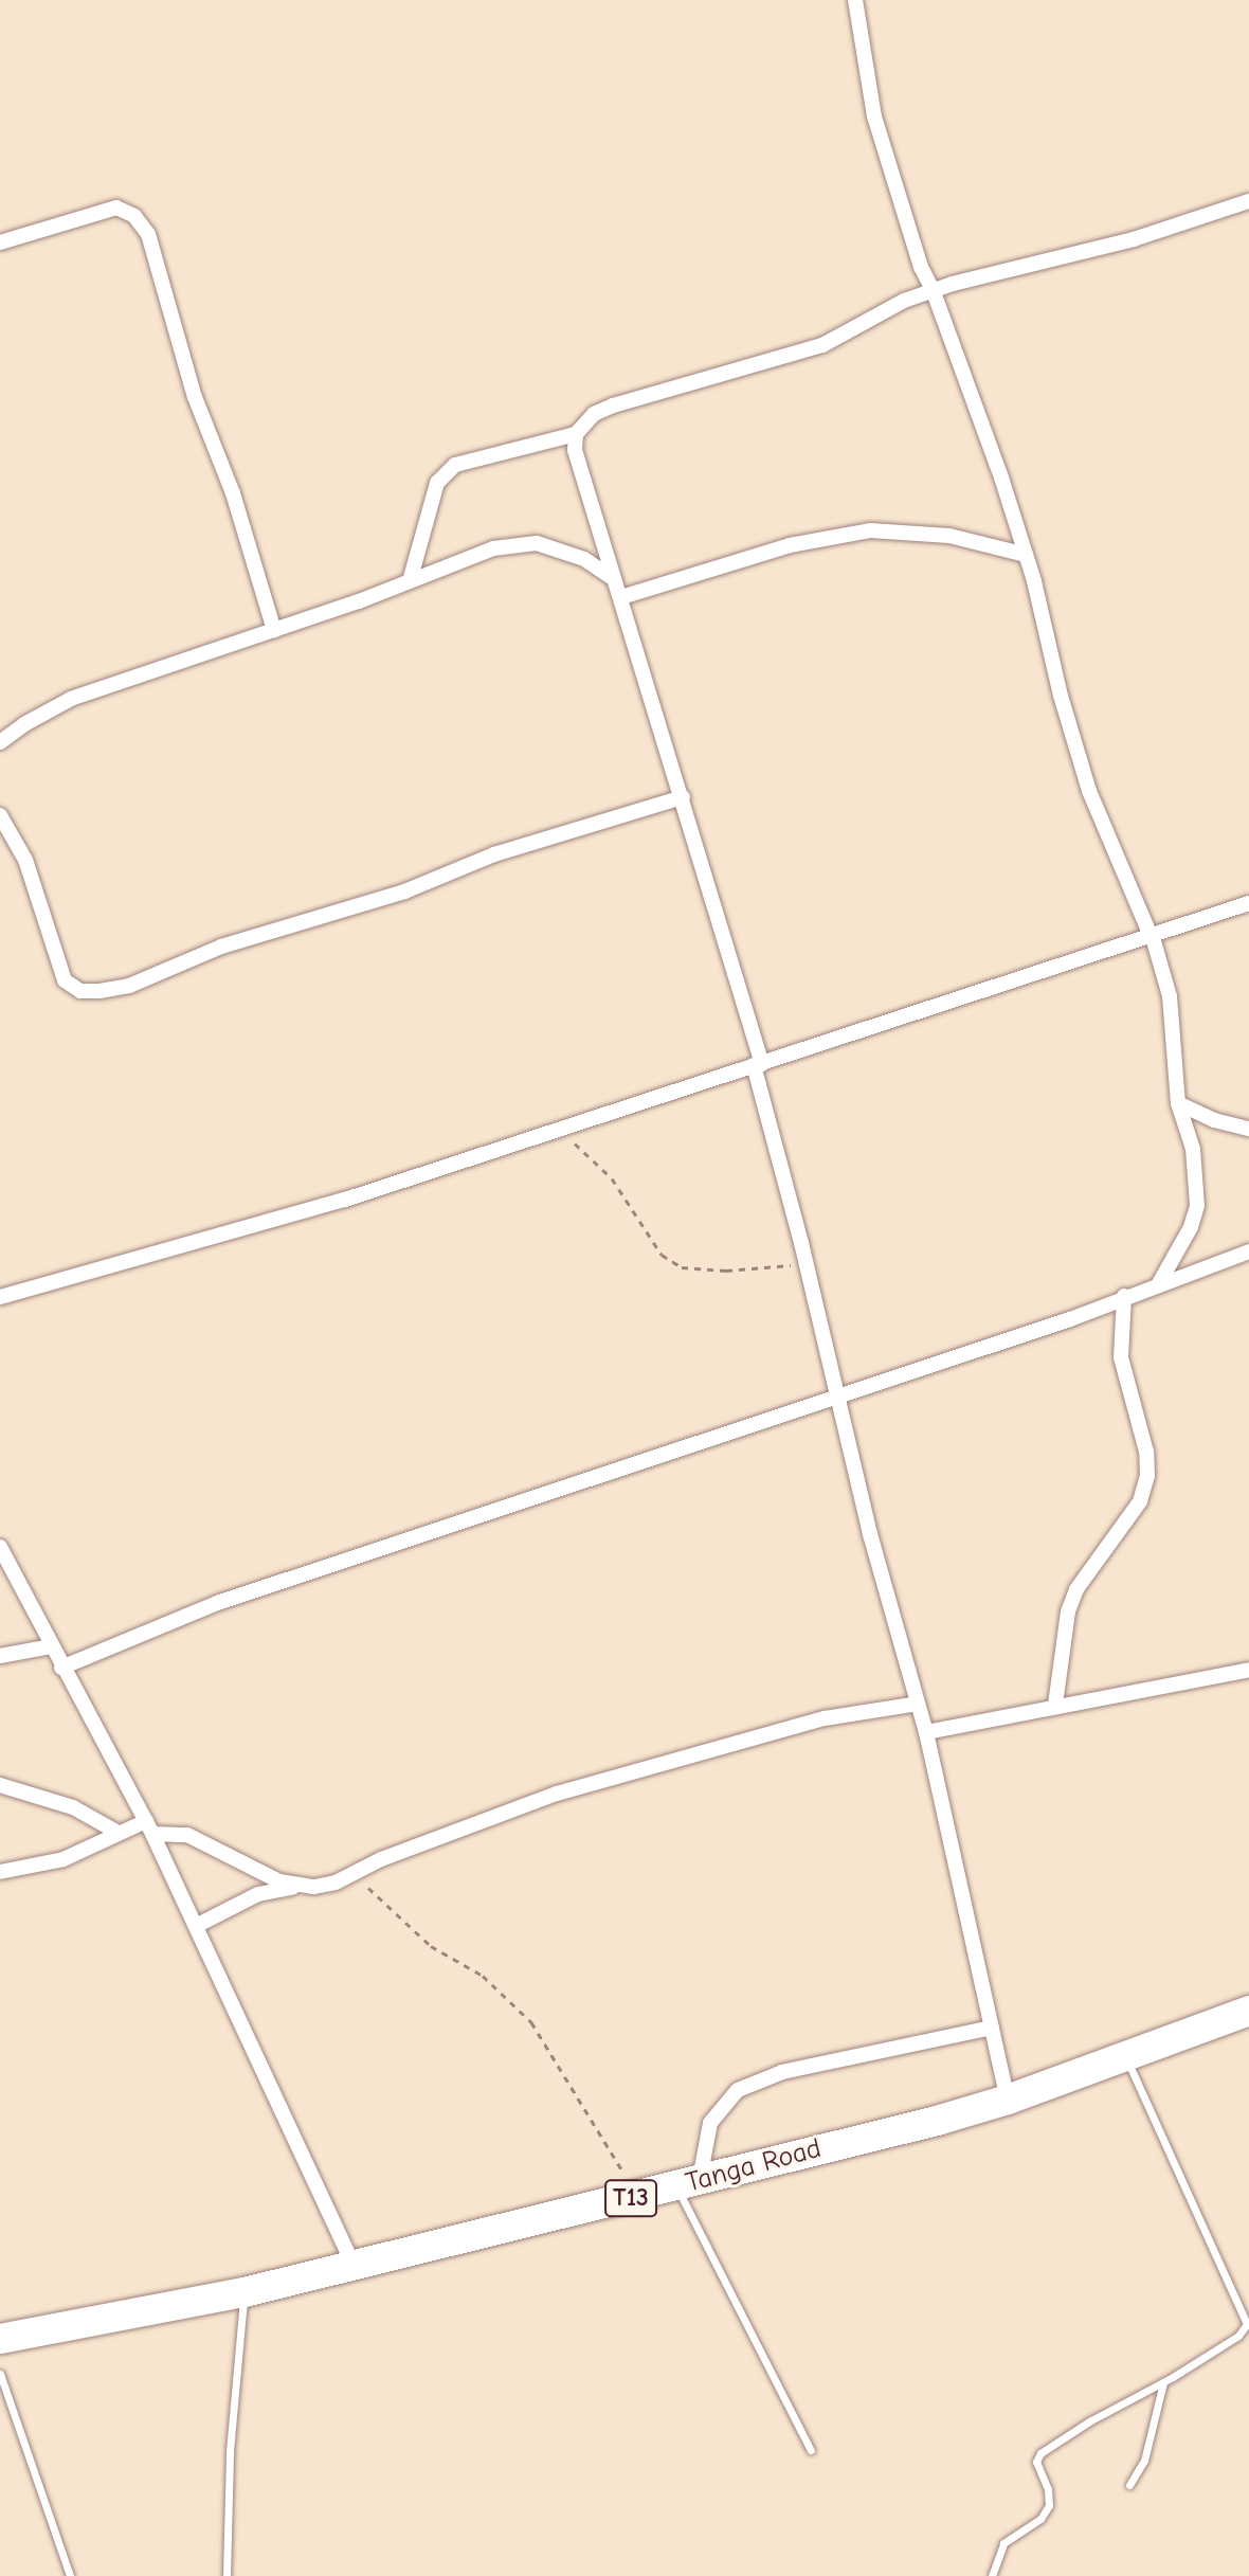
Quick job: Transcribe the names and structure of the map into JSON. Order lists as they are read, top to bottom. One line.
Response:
{"streets":{"highway":["Tanga Road","T13"]}}
